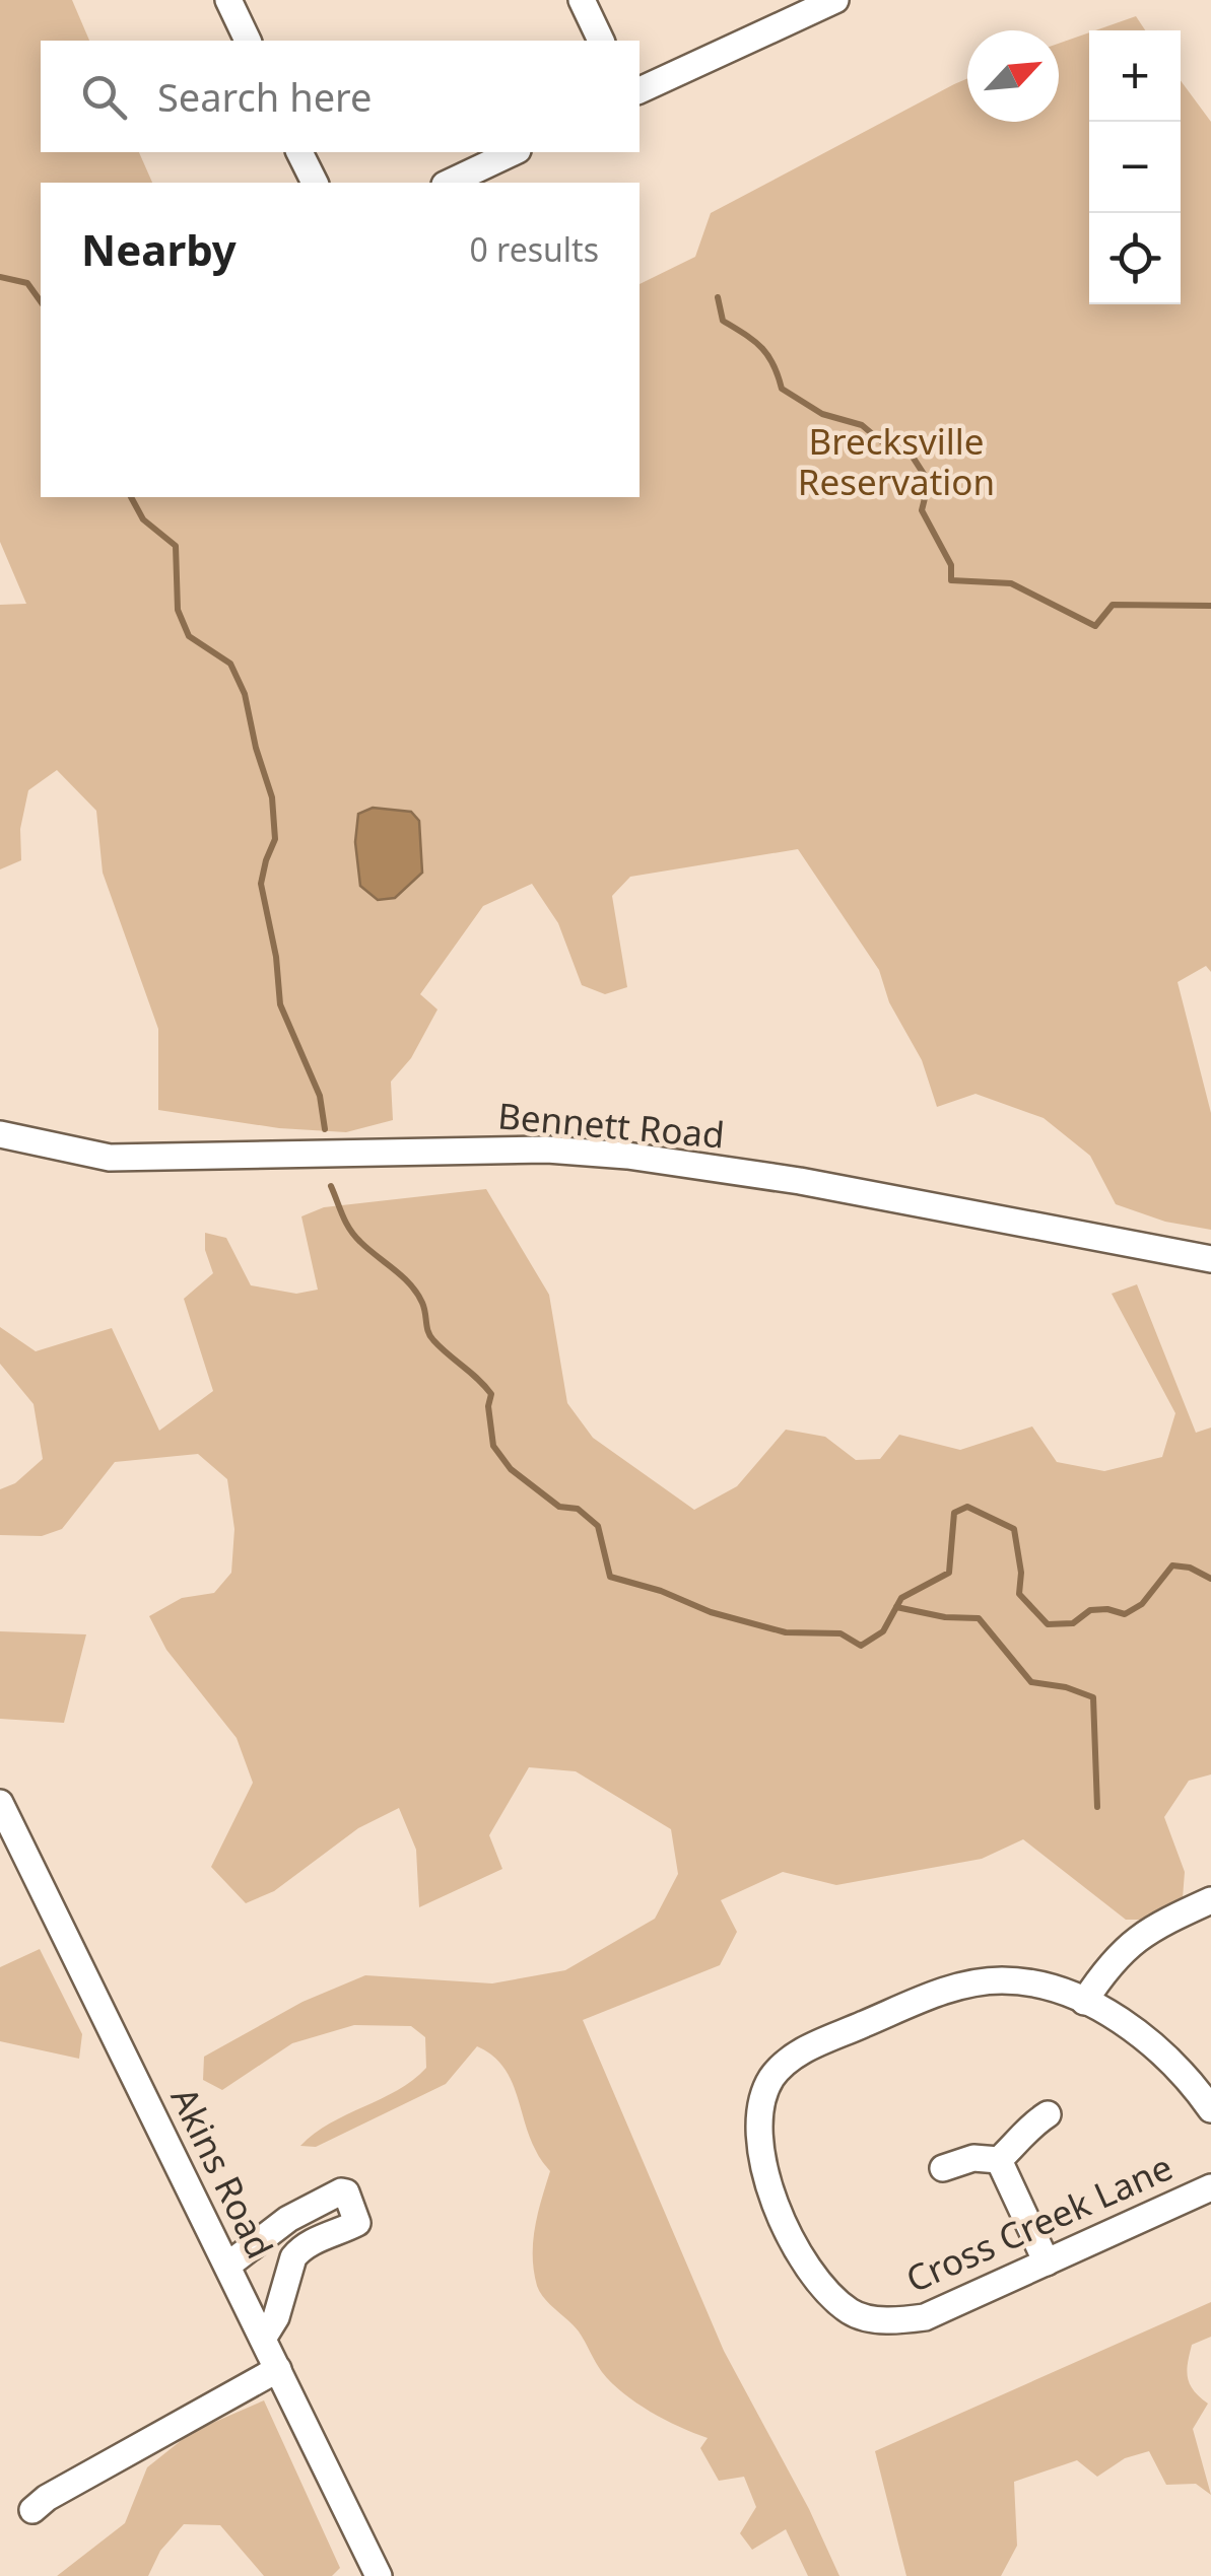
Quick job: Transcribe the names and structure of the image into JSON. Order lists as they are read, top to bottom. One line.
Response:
{"streets":{"street":["Bennett Road","Akins Road","Cross Creek Lane"]},"parks":["Brecksville Reservation"],"north":"top right","page":{"map_buttons":["+","−"],"search":"Search here","heading":["Nearby","0 results"]}}
